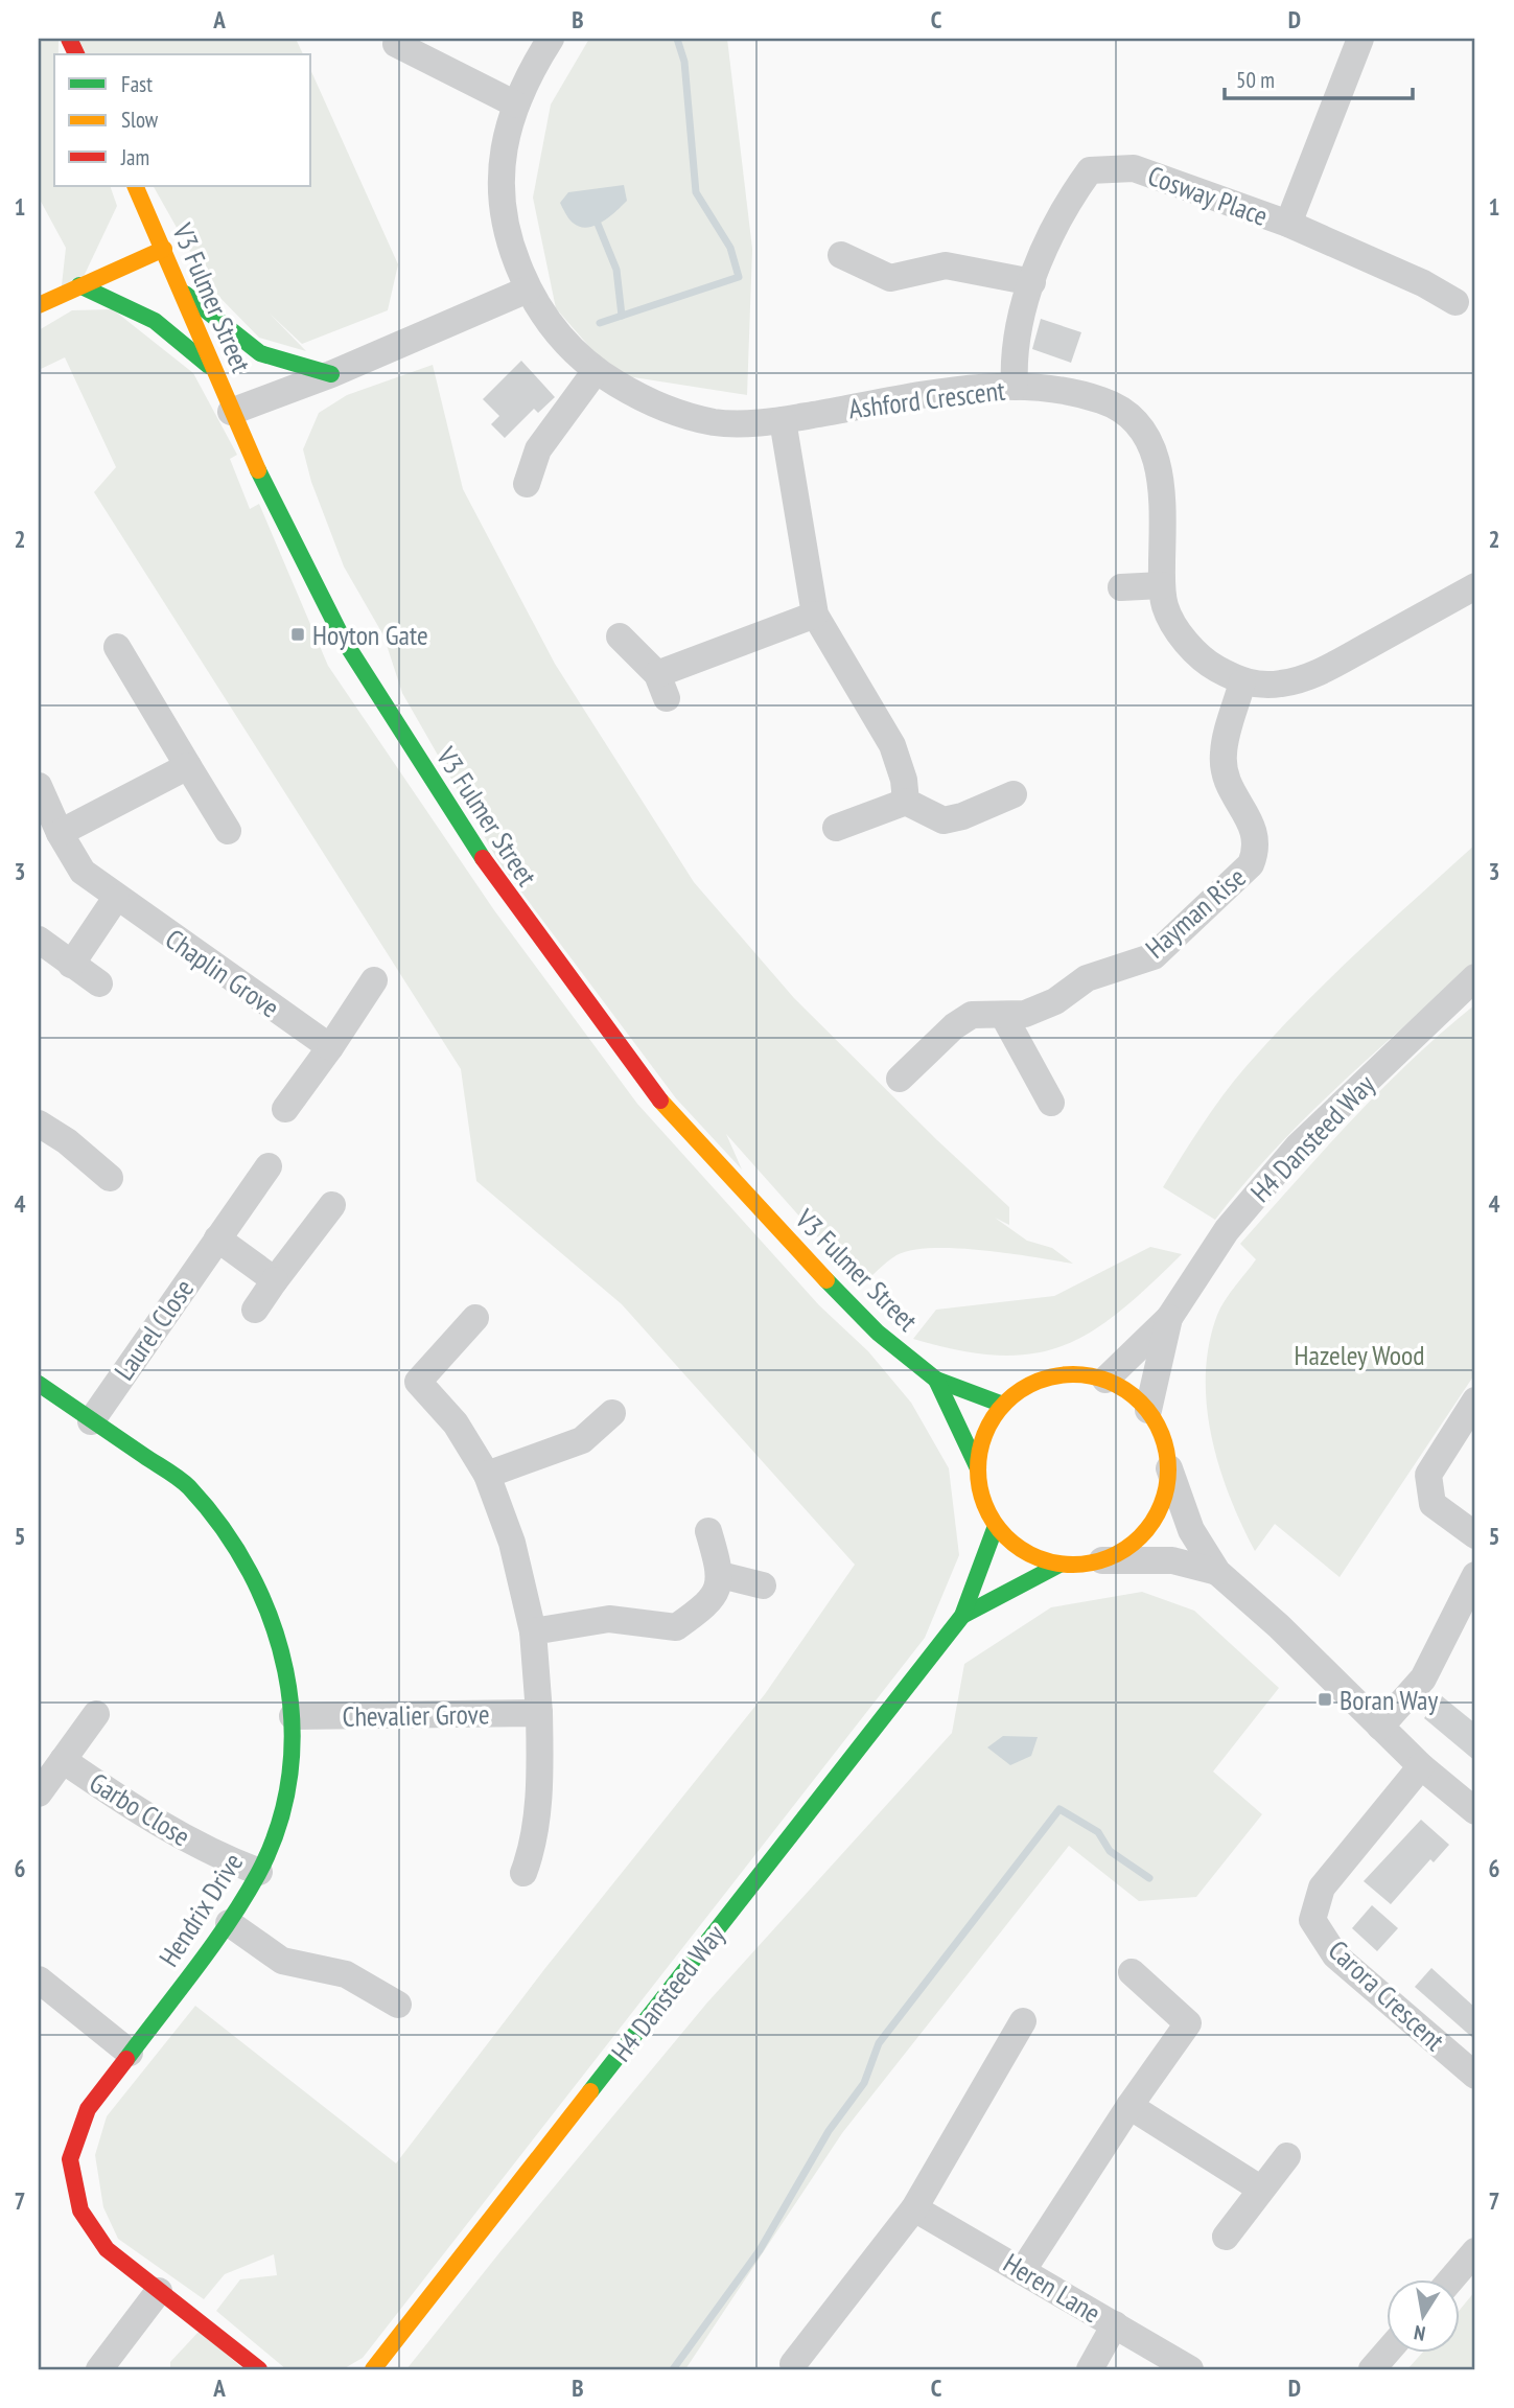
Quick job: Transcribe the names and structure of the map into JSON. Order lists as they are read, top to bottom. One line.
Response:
{"streets":{"street":["Cosway Place","V3 Fulmer Street","Ashford Crescent","Hayman Rise","Chaplin Grove","H4 Dansteed Way","Laurel Close","Chevalier Grove","Garbo Close","Hendrix Drive","Carora Crescent","Heren Lane"]},"crossings":[["Cosway Place","Ashford Crescent"],["V3 Fulmer Street","H4 Dansteed Way"],["Ashford Crescent","Hayman Rise"],["Laurel Close","Hendrix Drive"],["Chevalier Grove","Hendrix Drive"],["Garbo Close","Hendrix Drive"]],"parks":["Hazeley Wood"],"places":{"transit":["Hoyton Gate","Boran Way"]},"legend":["Fast","Slow","Jam"],"scale_bar":"50 m","north":"bottom","grid":{"columns":["A","B","C","D"],"rows":["1","2","3","4","5","6","7"]}}
